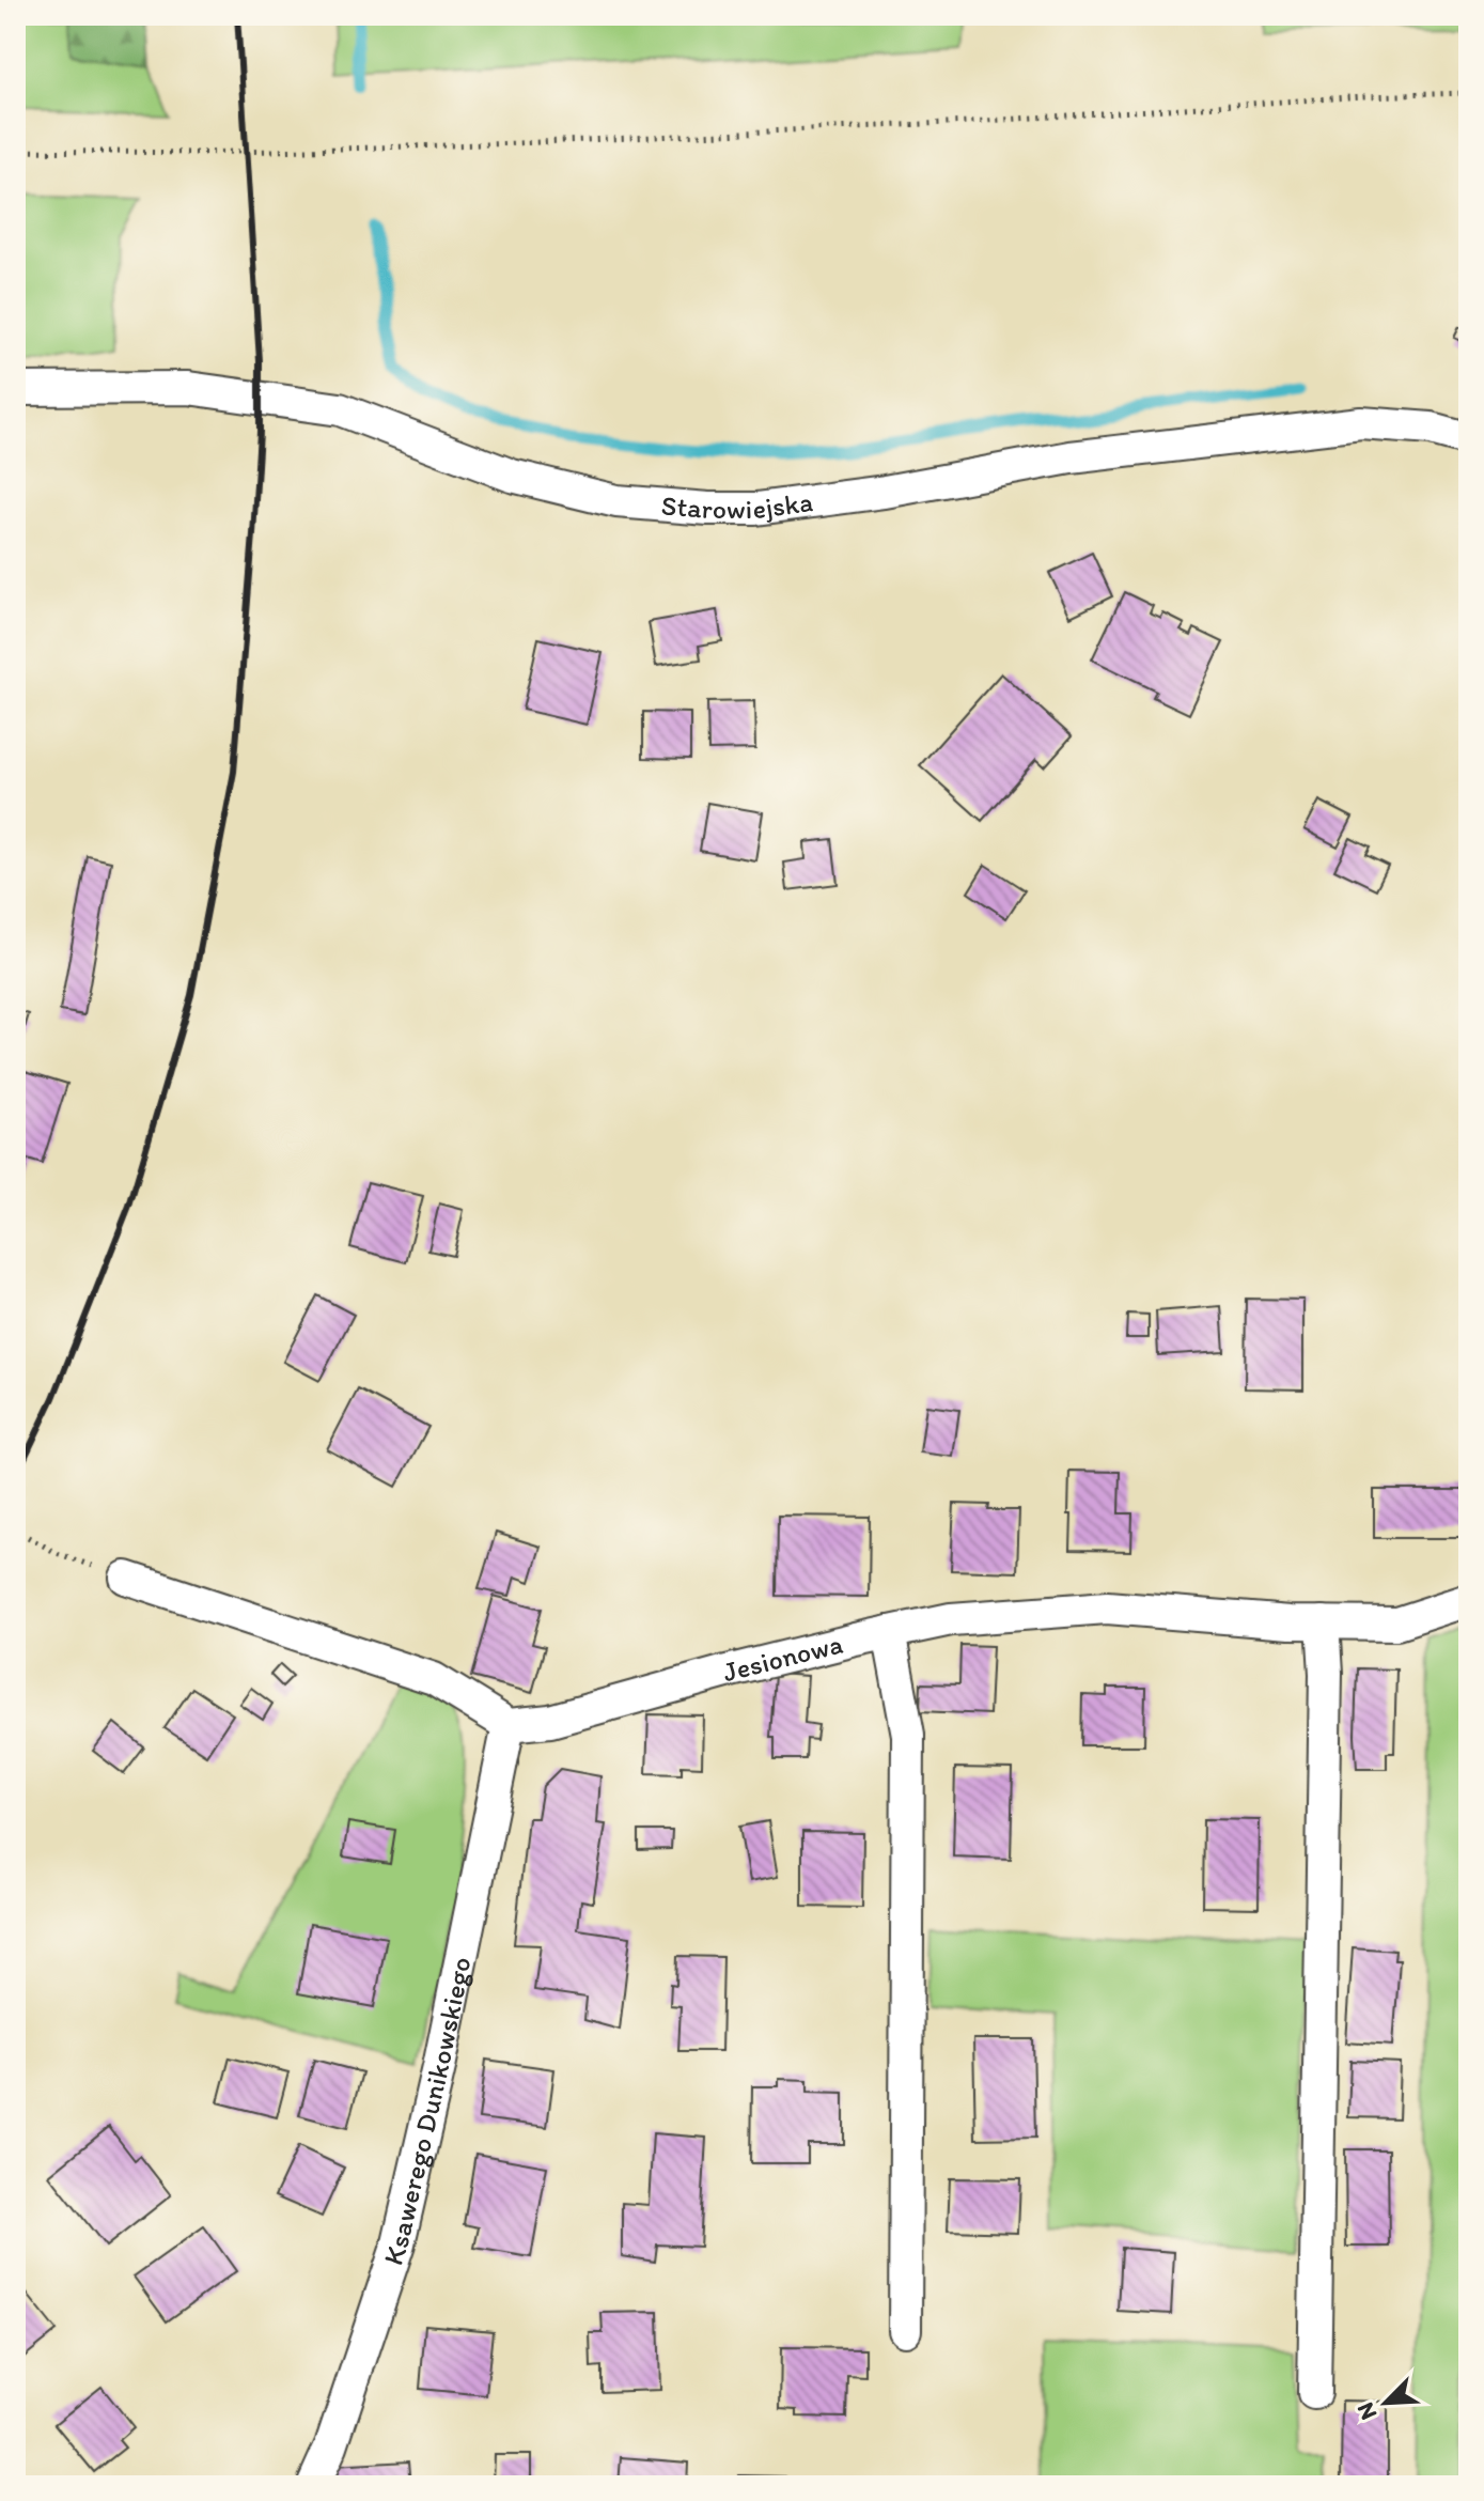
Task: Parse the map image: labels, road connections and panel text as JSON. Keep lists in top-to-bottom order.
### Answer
{
  "streets": {
    "street": ["Starowiejska", "Jesionowa", "Ksawerego Dunikowskiego"]
  },
  "crossings": [
    ["Jesionowa", "Ksawerego Dunikowskiego"]
  ],
  "north": "bottom left"
}
